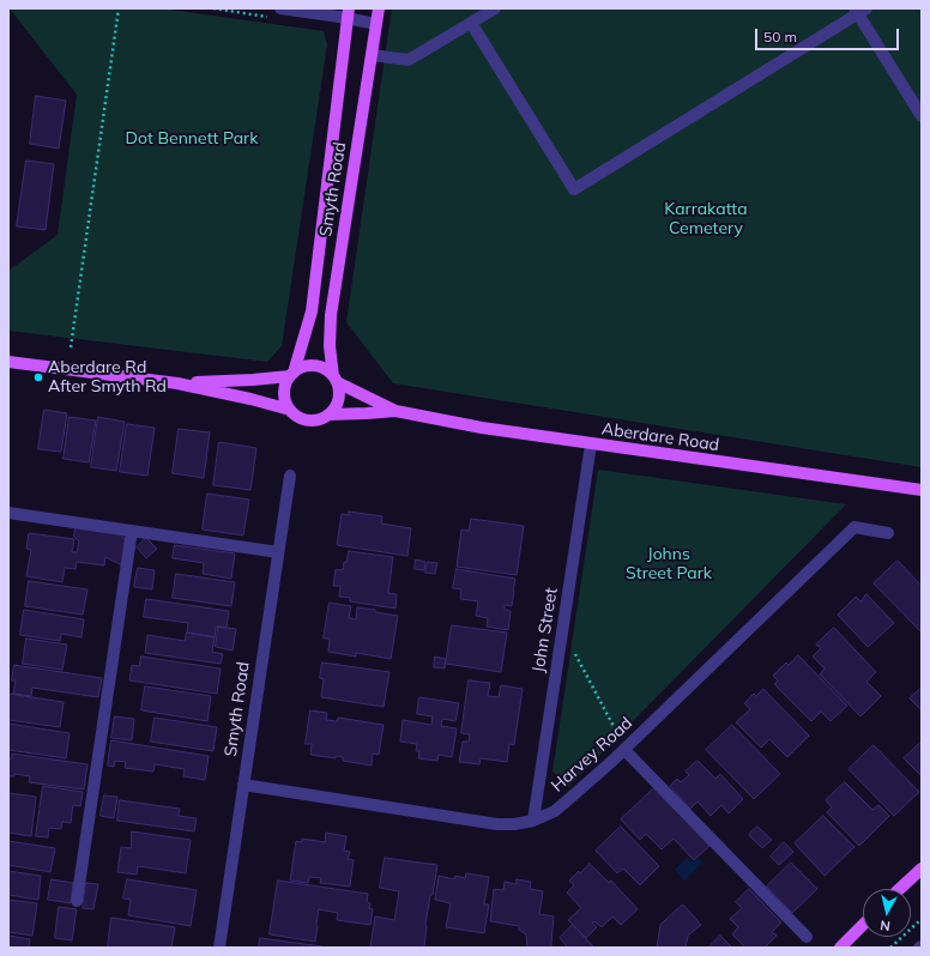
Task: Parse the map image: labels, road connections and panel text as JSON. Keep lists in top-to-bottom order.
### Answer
{
  "streets": {
    "main road": ["Smyth Road", "Aberdare Road"],
    "street": ["John Street", "Harvey Road"]
  },
  "crossings": [
    ["Smyth Road", "Aberdare Road"],
    ["Smyth Road", "Harvey Road"],
    ["Aberdare Road", "John Street"],
    ["John Street", "Harvey Road"]
  ],
  "parks": ["Dot Bennett Park", "Karrakatta Cemetery", "Johns Street Park"],
  "places": ["Aberdare Rd After Smyth Rd"],
  "scale_bar": "50 m",
  "north": "bottom"
}
